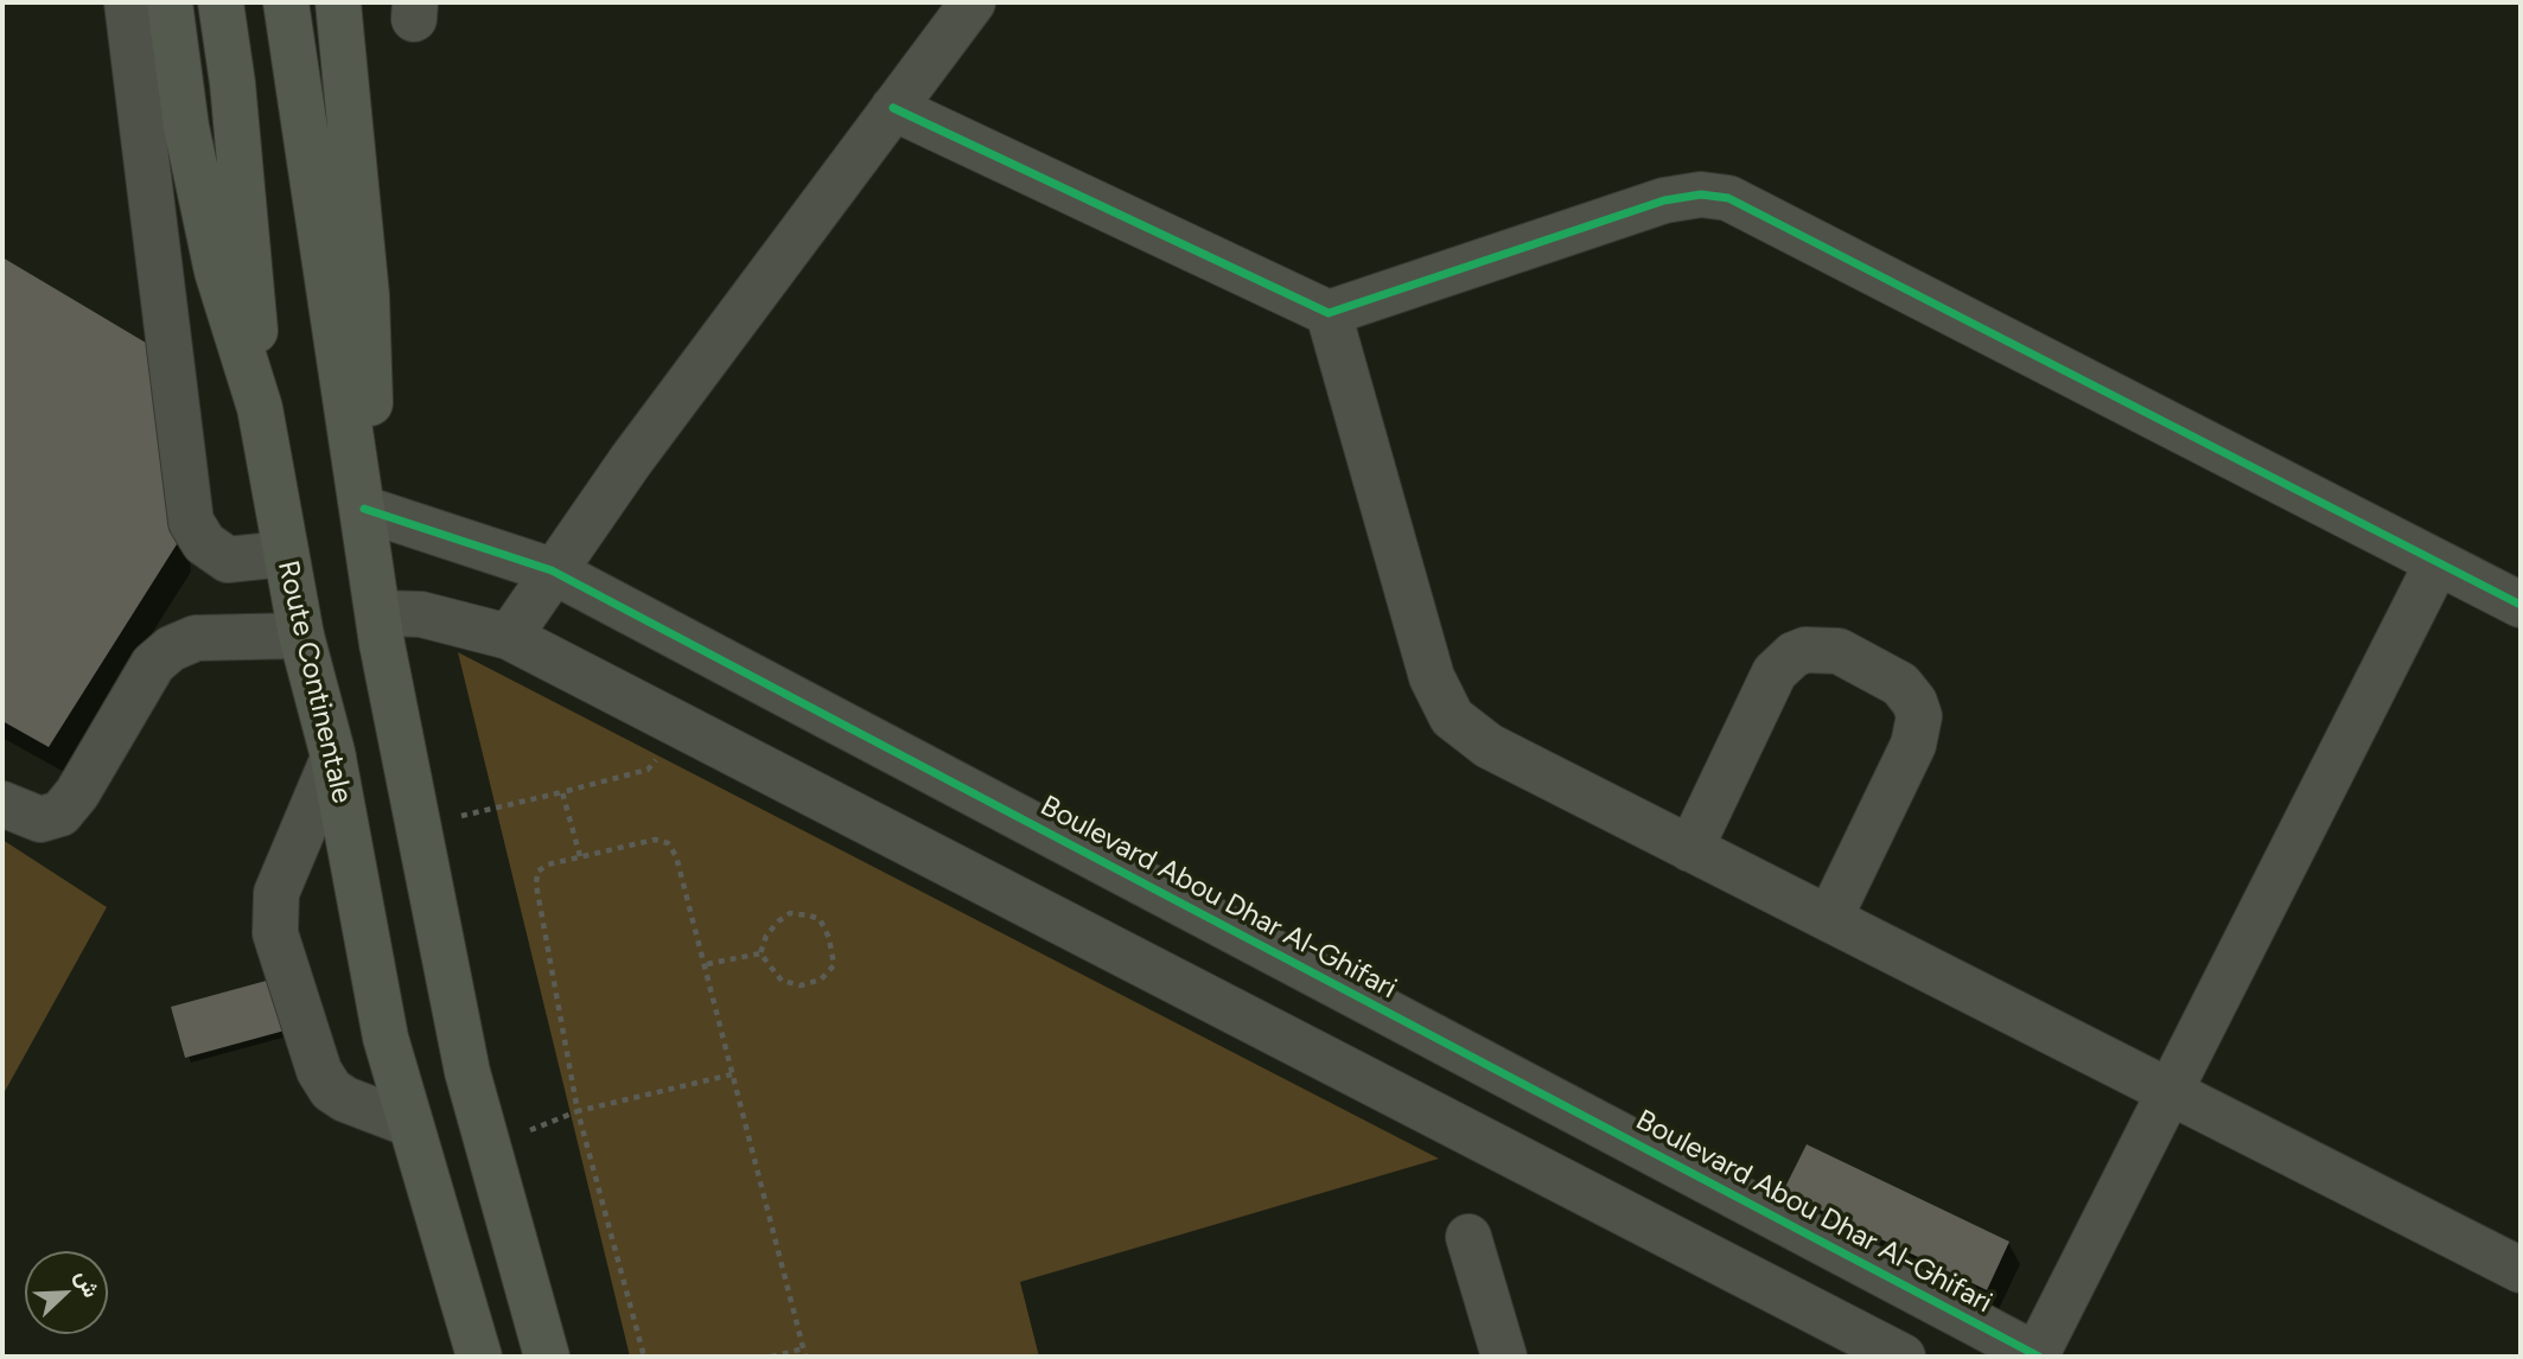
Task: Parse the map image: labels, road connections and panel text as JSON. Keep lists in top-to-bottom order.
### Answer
{
  "streets": {
    "main road": ["Route Continentale"],
    "street": ["Boulevard Abou Dhar Al-Ghifari"]
  },
  "north": "top right"
}
